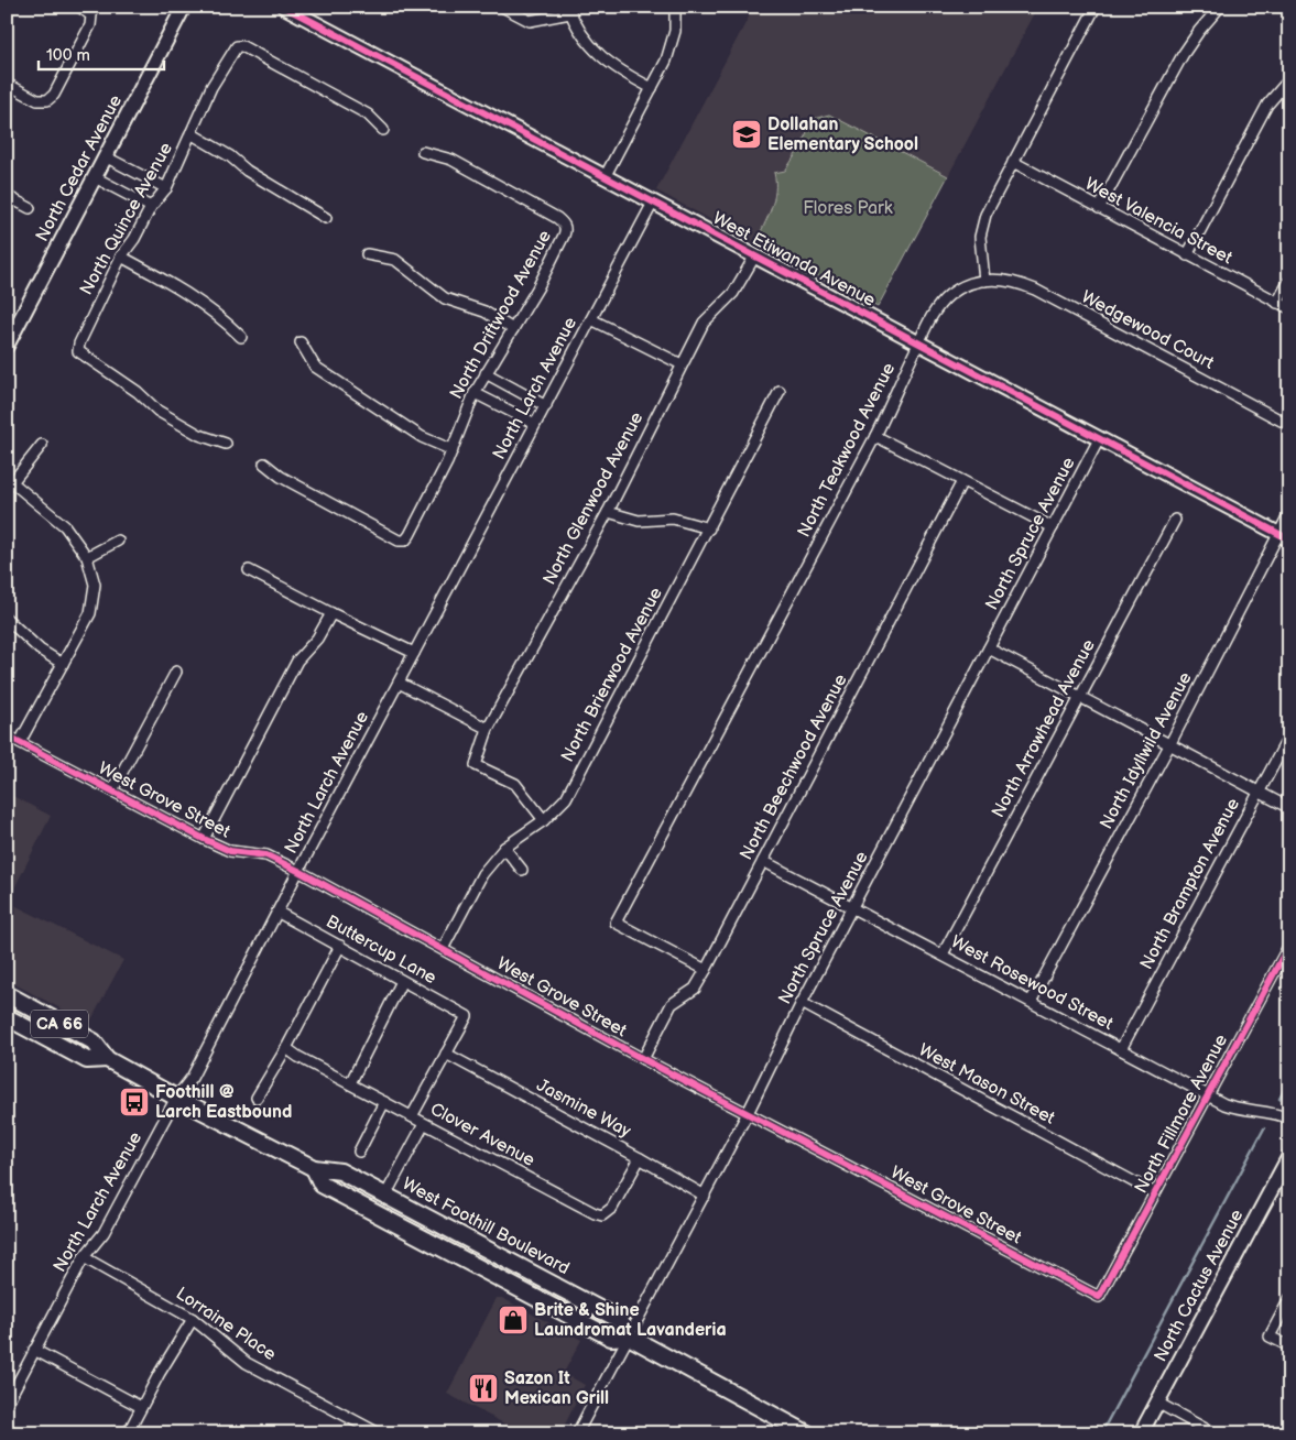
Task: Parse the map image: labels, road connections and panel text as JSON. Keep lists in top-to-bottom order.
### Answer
{
  "streets": {
    "main road": ["CA 66", "West Foothill Boulevard"],
    "street": [
      "North Cedar Avenue",
      "North Quince Avenue",
      "West Valencia Street",
      "West Etiwanda Avenue",
      "North Driftwood Avenue",
      "Wedgewood Court",
      "North Larch Avenue",
      "North Teakwood Avenue",
      "North Glenwood Avenue",
      "North Spruce Avenue",
      "North Brierwood Avenue",
      "North Arrowhead Avenue",
      "North Idyllwild Avenue",
      "North Beechwood Avenue",
      "West Grove Street",
      "North Brampton Avenue",
      "Buttercup Lane",
      "West Rosewood Street",
      "West Mason Street",
      "Jasmine Way",
      "North Fillmore Avenue",
      "Clover Avenue",
      "North Cactus Avenue",
      "Lorraine Place"
    ]
  },
  "crossings": [
    ["West Etiwanda Avenue", "North Larch Avenue"],
    ["West Etiwanda Avenue", "North Teakwood Avenue"],
    ["West Etiwanda Avenue", "North Glenwood Avenue"],
    ["West Etiwanda Avenue", "North Spruce Avenue"],
    ["West Etiwanda Avenue", "North Idyllwild Avenue"],
    ["Wedgewood Court", "North Teakwood Avenue"],
    ["North Larch Avenue", "West Grove Street"],
    ["North Larch Avenue", "Buttercup Lane"],
    ["North Larch Avenue", "West Foothill Boulevard"],
    ["North Larch Avenue", "Lorraine Place"],
    ["North Teakwood Avenue", "North Beechwood Avenue"],
    ["North Glenwood Avenue", "North Brierwood Avenue"],
    ["North Spruce Avenue", "West Grove Street"],
    ["North Spruce Avenue", "West Rosewood Street"],
    ["North Spruce Avenue", "West Mason Street"],
    ["North Spruce Avenue", "Jasmine Way"],
    ["North Spruce Avenue", "West Foothill Boulevard"],
    ["North Brierwood Avenue", "West Grove Street"],
    ["North Arrowhead Avenue", "West Rosewood Street"],
    ["North Idyllwild Avenue", "West Rosewood Street"],
    ["North Beechwood Avenue", "West Grove Street"],
    ["North Beechwood Avenue", "West Rosewood Street"],
    ["West Grove Street", "North Fillmore Avenue"],
    ["North Brampton Avenue", "West Rosewood Street"],
    ["Buttercup Lane", "Jasmine Way"],
    ["West Rosewood Street", "North Fillmore Avenue"],
    ["West Mason Street", "North Fillmore Avenue"],
    ["Jasmine Way", "Clover Avenue"]
  ],
  "parks": ["Flores Park"],
  "places": {
    "school or university": ["Dollahan Elementary School"],
    "bus stop": ["Foothill @ Larch Eastbound"],
    "shop": ["Brite & Shine Laundromat Lavanderia"],
    "restaurant": ["Sazon It Mexican Grill"]
  },
  "scale_bar": "100 m"
}
